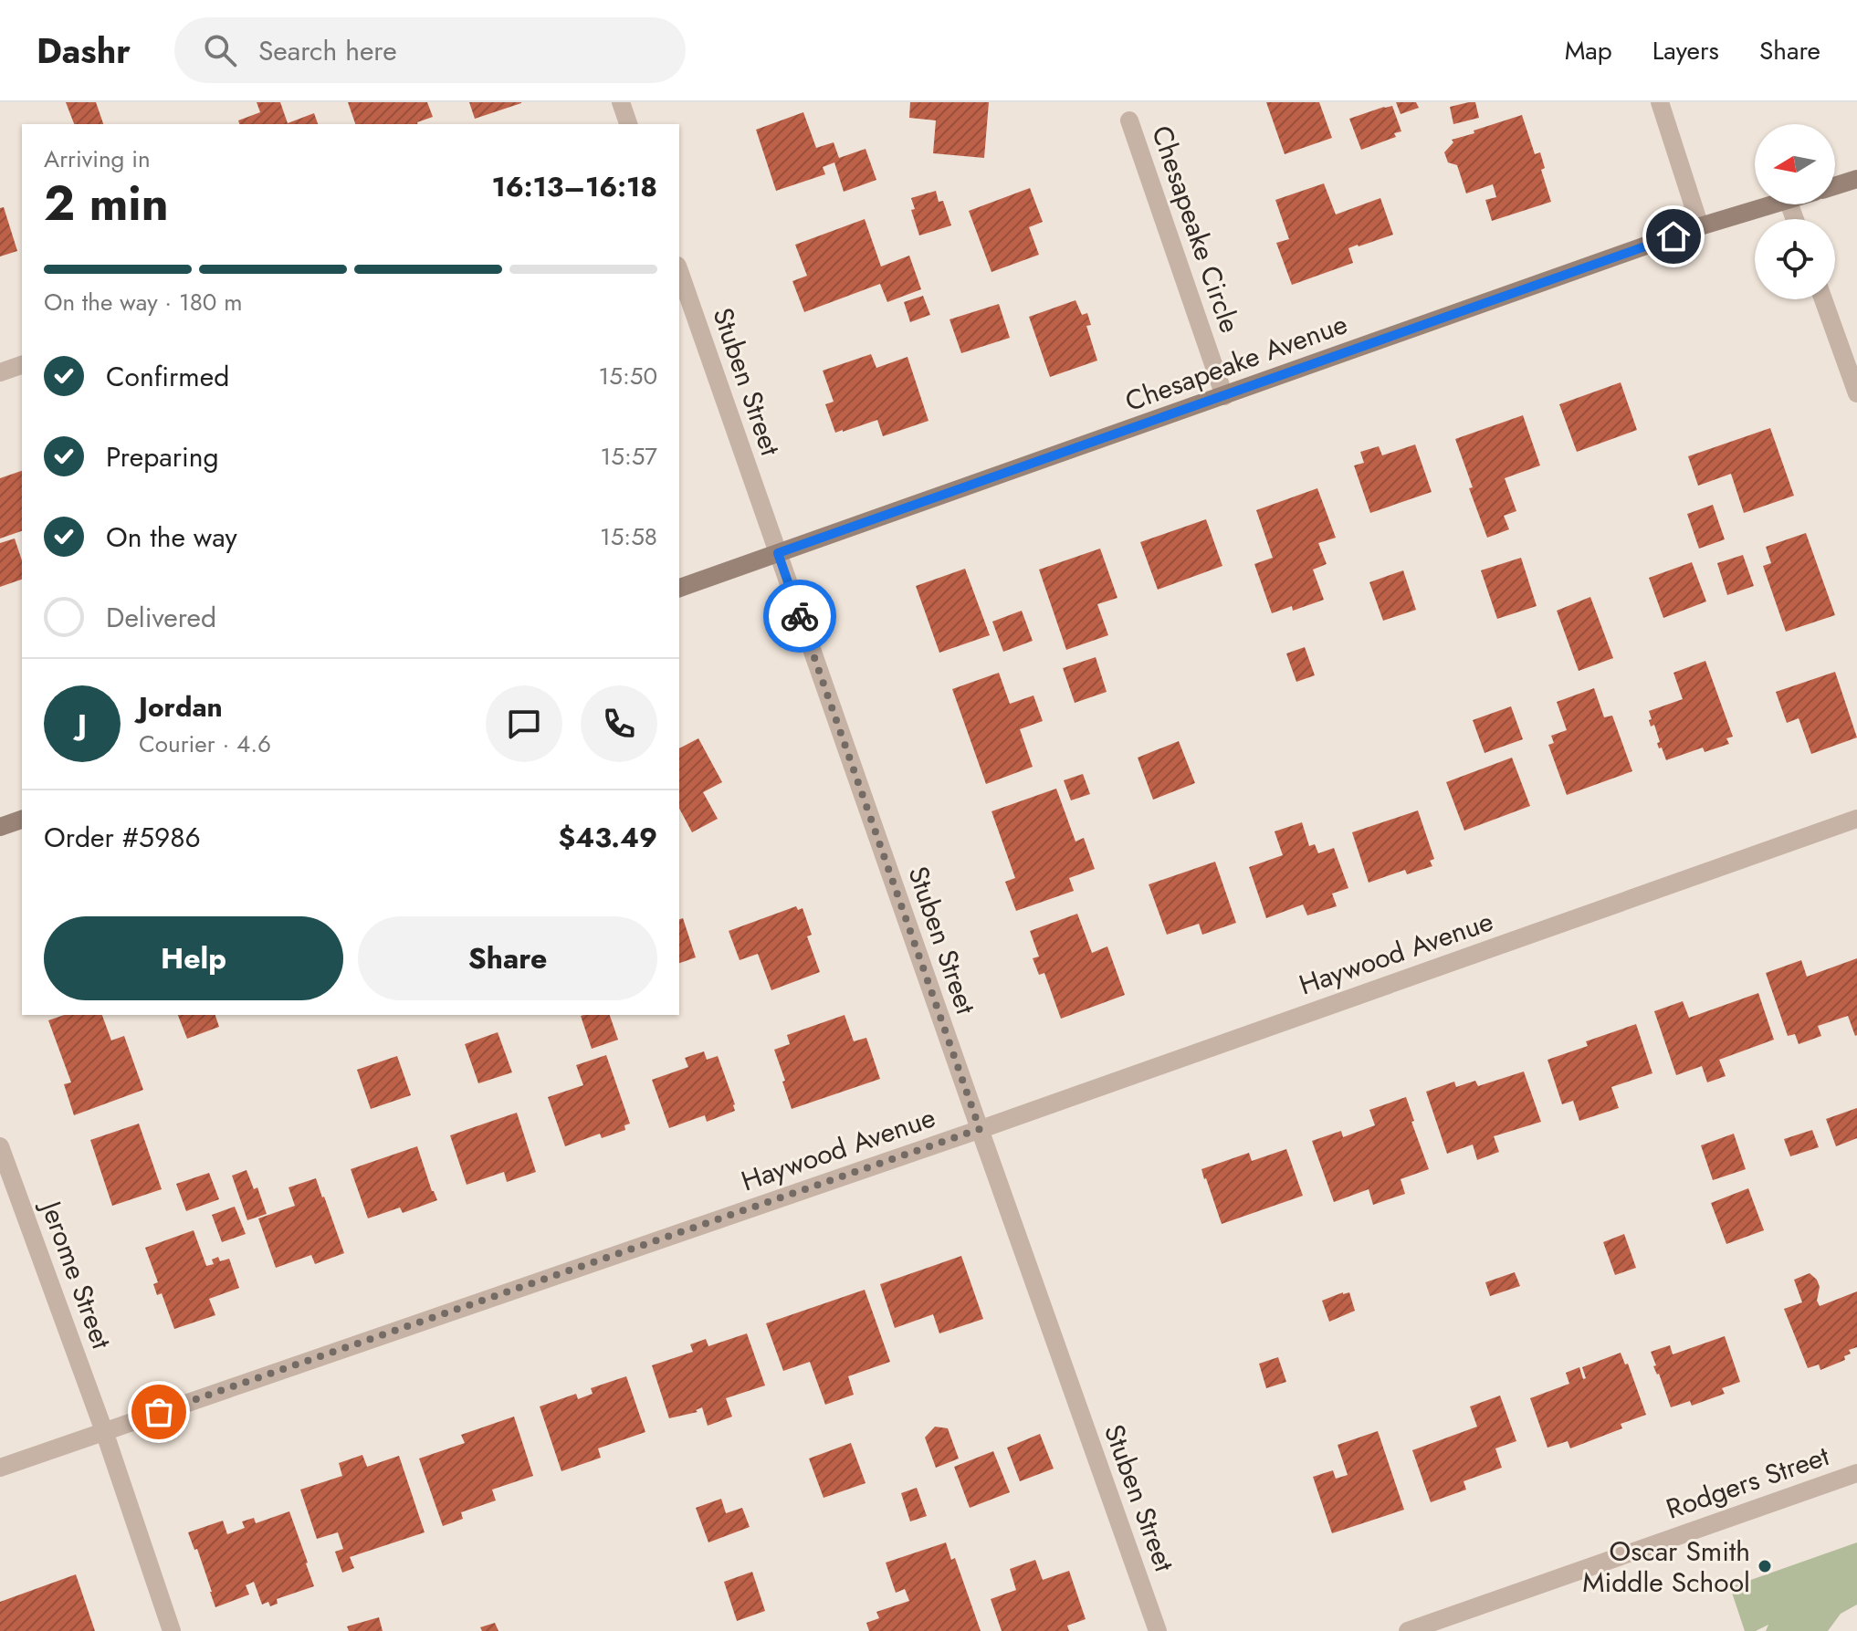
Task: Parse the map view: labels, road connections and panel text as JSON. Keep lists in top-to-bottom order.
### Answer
{
  "streets": {
    "street": [
      "Chesapeake Circle",
      "Chesapeake Avenue",
      "Stuben Street",
      "Haywood Avenue",
      "Jerome Street",
      "Rodgers Street"
    ]
  },
  "crossings": [
    ["Chesapeake Circle", "Chesapeake Avenue"],
    ["Chesapeake Avenue", "Stuben Street"],
    ["Stuben Street", "Haywood Avenue"],
    ["Haywood Avenue", "Jerome Street"]
  ],
  "places": ["Oscar Smith Middle School"],
  "north": "left",
  "page": {
    "header": "Dashr",
    "search": "Search here",
    "nav": ["Map", "Layers", "Share"],
    "heading": ["2 min", "Arriving in", "16:13–16:18"],
    "panel": [
      "Jordan",
      "Courier · 4.6",
      "Order #5986",
      "$43.49"
    ],
    "bar": "On the way · 180 m",
    "list": [
      ["Confirmed", "15:50"],
      ["Preparing", "15:57"],
      ["On the way", "15:58"],
      "Delivered"
    ],
    "round": "J",
    "buttons": ["Help", "Share"]
  }
}
